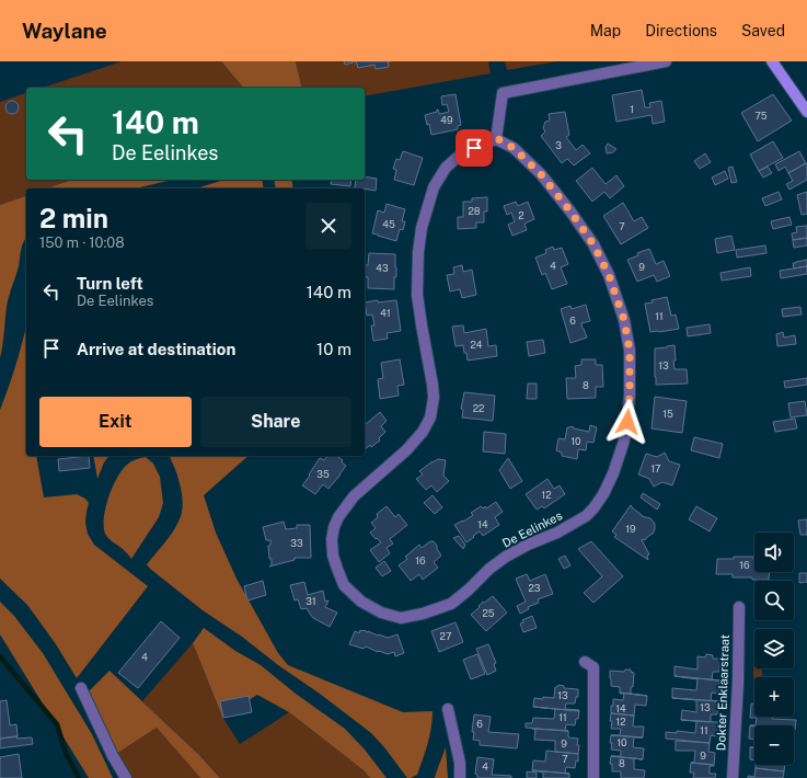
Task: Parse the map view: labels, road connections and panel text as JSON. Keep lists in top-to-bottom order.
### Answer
{
  "streets": {
    "street": ["De Eelinkes", "Dokter Enklaarstraat"]
  },
  "house_numbers": [
    "1",
    "75",
    "49",
    "3",
    "28",
    "2",
    "45",
    "7",
    "4",
    "9",
    "43",
    "41",
    "11",
    "6",
    "24",
    "13",
    "8",
    "22",
    "15",
    "10",
    "17",
    "35",
    "12",
    "14",
    "19",
    "33",
    "16",
    "16",
    "23",
    "31",
    "25",
    "27",
    "4",
    "13",
    "13",
    "14",
    "11",
    "12",
    "6",
    "11",
    "10",
    "9",
    "9",
    "7",
    "8",
    "4"
  ],
  "page": {
    "header": "Waylane",
    "nav": ["Map", "Directions", "Saved"],
    "turn": ["140 m", "De Eelinkes"],
    "heading": ["2 min", "150 m · 10:08"],
    "list": [
      {
        "name": "Turn left",
        "note": "De Eelinkes",
        "value": "140 m"
      },
      {
        "name": "Arrive at destination",
        "value": "10 m"
      }
    ],
    "buttons": ["Exit", "Share"],
    "map_buttons": ["+", "−"]
  }
}
